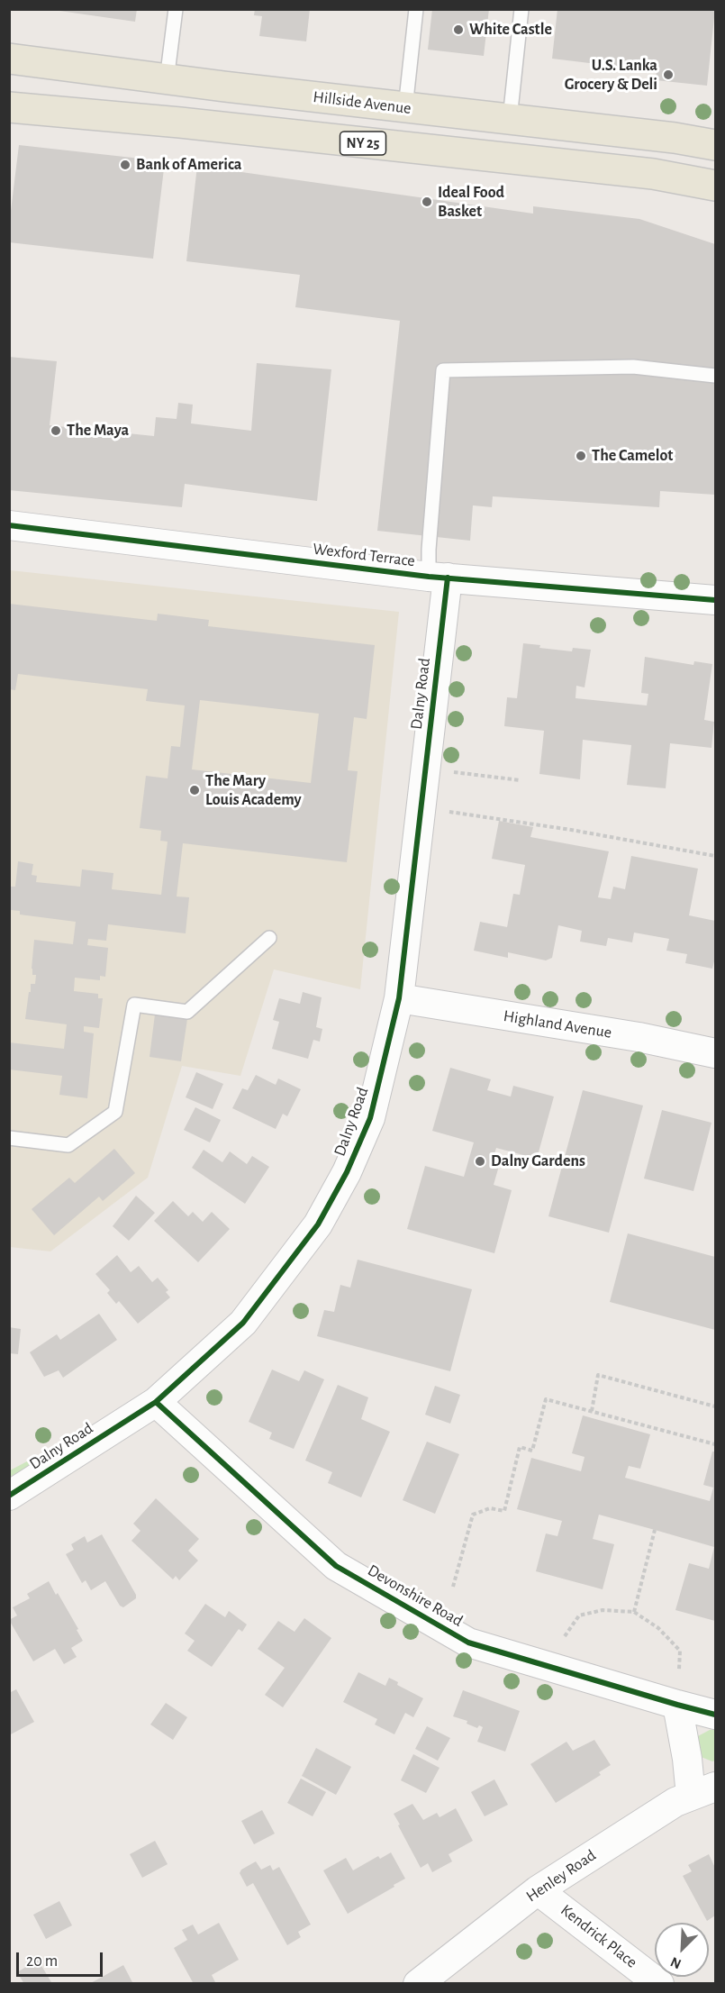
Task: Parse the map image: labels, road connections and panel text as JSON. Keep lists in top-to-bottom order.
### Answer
{
  "streets": {
    "main road": ["Hillside Avenue", "NY 25"],
    "street": [
      "Wexford Terrace",
      "Dalny Road",
      "Highland Avenue",
      "Devonshire Road",
      "Henley Road",
      "Kendrick Place"
    ]
  },
  "crossings": [
    ["Wexford Terrace", "Dalny Road"],
    ["Dalny Road", "Highland Avenue"],
    ["Dalny Road", "Devonshire Road"],
    ["Henley Road", "Kendrick Place"]
  ],
  "places": [
    "White Castle",
    "U.S. Lanka Grocery & Deli",
    "Bank of America",
    "Ideal Food Basket",
    "The Maya",
    "The Camelot",
    "The Mary Louis Academy",
    "Dalny Gardens"
  ],
  "scale_bar": "20 m",
  "north": "bottom left"
}
